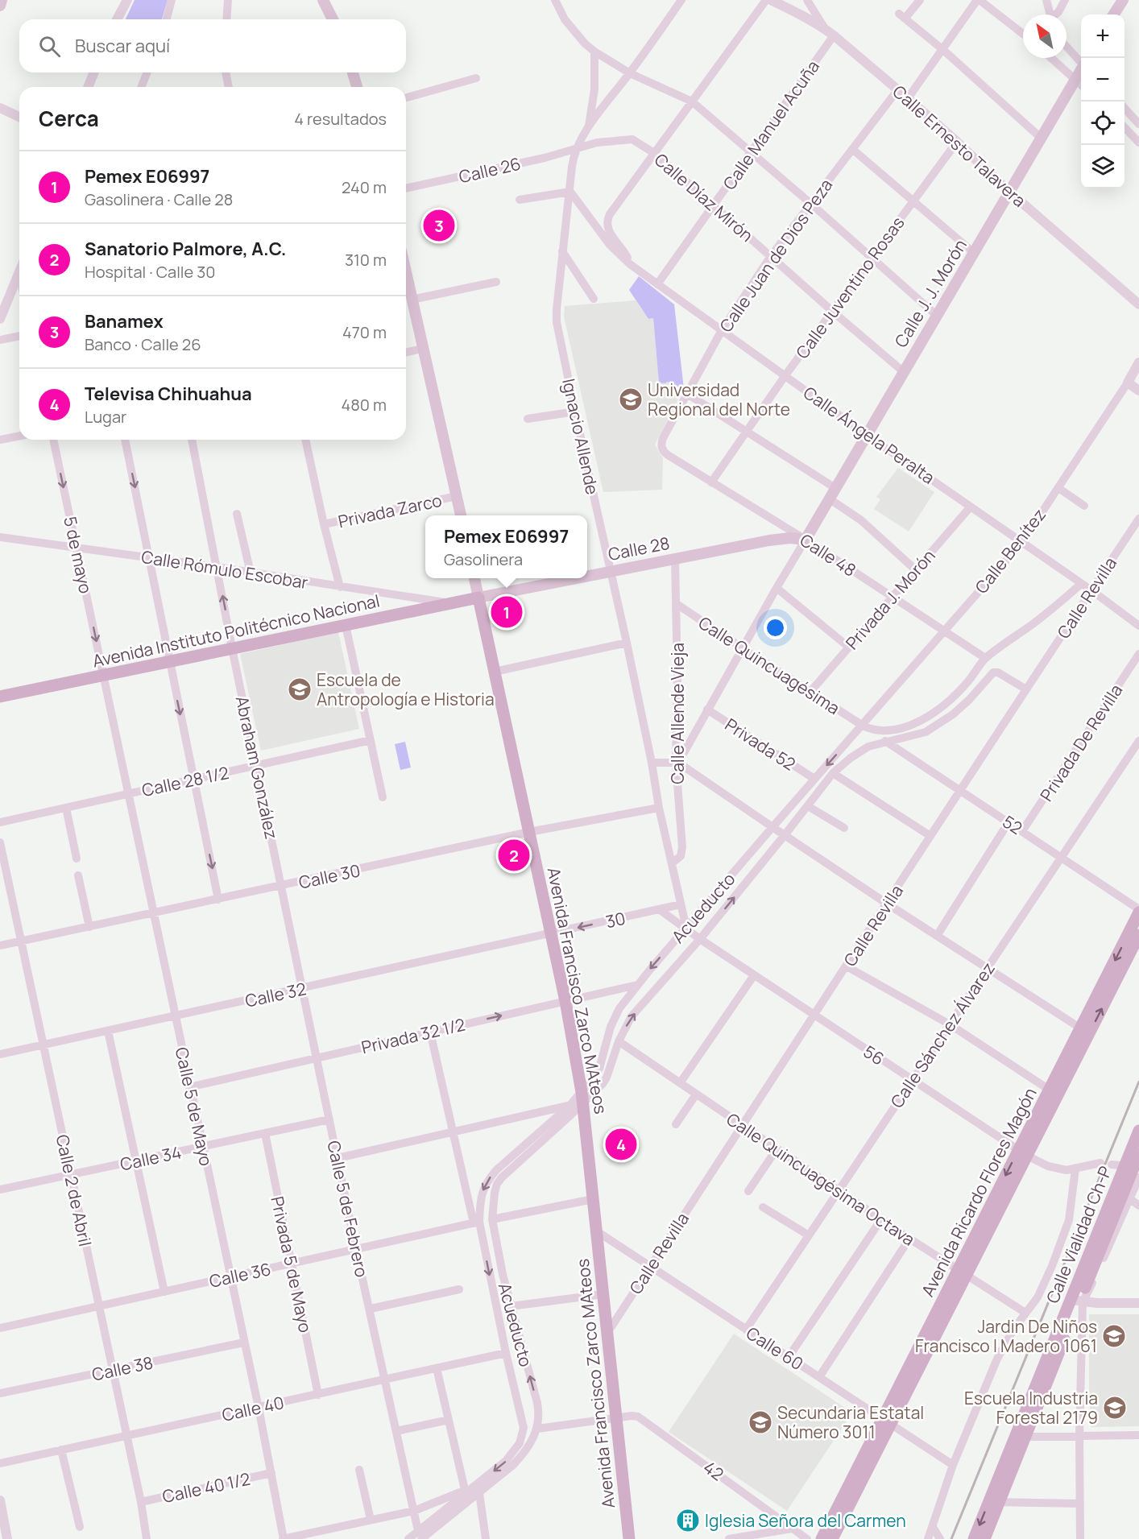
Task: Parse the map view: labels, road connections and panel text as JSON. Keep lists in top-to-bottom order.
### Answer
{
  "streets": {
    "main road": [
      "Calle J. J. Morón",
      "Calle 28",
      "Avenida Instituto Politécnico Nacional",
      "Avenida Francisco Zarco MAteos",
      "Avenida Ricardo Flores Magón",
      "Calle Vialidad Ch-P"
    ],
    "street": [
      "Calle Manuel Acuña",
      "Calle Ernesto Talavera",
      "Calle 26",
      "Calle Díaz Mirón",
      "Calle Juan de Dios Peza",
      "Calle Juventino Rosas",
      "Calle Ángela Peralta",
      "Ignacio Allende",
      "Privada Zarco",
      "Calle Benítez",
      "5 de mayo",
      "Calle 48",
      "Calle Rómulo Escobar",
      "Calle Revilla",
      "Privada J. Morón",
      "Calle Quincuagésima",
      "Calle Allende Vieja",
      "Privada De Revilla",
      "Privada 52",
      "Abraham González",
      "Calle 28 1/2",
      "52",
      "Calle 30",
      "Acueducto",
      "30",
      "Calle 32",
      "Calle Sánchez Álvarez",
      "Privada 32 1/2",
      "56",
      "Calle 5 de Mayo",
      "Calle 34",
      "Calle Quincuagésima Octava",
      "Calle 2 de Abril",
      "Calle 5 de Febrero",
      "Privada 5 de Mayo",
      "Calle 36",
      "Calle 60",
      "Calle 38",
      "Calle 40",
      "42",
      "Calle 40 1/2"
    ]
  },
  "crossings": [
    ["Calle Manuel Acuña", "Calle Ernesto Talavera"],
    ["Calle Manuel Acuña", "Calle Díaz Mirón"],
    ["Calle Manuel Acuña", "Calle Ángela Peralta"],
    ["Calle Ernesto Talavera", "Calle Juan de Dios Peza"],
    ["Calle Ernesto Talavera", "Calle Juventino Rosas"],
    ["Calle Ernesto Talavera", "Calle J. J. Morón"],
    ["Calle 26", "Calle Díaz Mirón"],
    ["Calle 26", "Ignacio Allende"],
    ["Calle Díaz Mirón", "Calle Juan de Dios Peza"],
    ["Calle Díaz Mirón", "Calle Juventino Rosas"],
    ["Calle Díaz Mirón", "Calle J. J. Morón"],
    ["Calle Díaz Mirón", "Ignacio Allende"],
    ["Calle Juan de Dios Peza", "Calle Ángela Peralta"],
    ["Calle Juan de Dios Peza", "Calle 48"],
    ["Calle Juventino Rosas", "Calle Ángela Peralta"],
    ["Calle Juventino Rosas", "Calle 48"],
    ["Calle J. J. Morón", "Calle Ángela Peralta"],
    ["Calle J. J. Morón", "Calle 28"],
    ["Calle J. J. Morón", "Calle 48"],
    ["Calle Ángela Peralta", "Ignacio Allende"],
    ["Calle Ángela Peralta", "Calle Benítez"],
    ["Calle Ángela Peralta", "Calle Revilla"],
    ["Calle Ángela Peralta", "Privada J. Morón"],
    ["Ignacio Allende", "Calle 28"],
    ["Ignacio Allende", "Calle Allende Vieja"],
    ["Ignacio Allende", "Calle 30"],
    ["Calle 28", "Calle 48"],
    ["Calle 28", "Avenida Instituto Politécnico Nacional"],
    ["Calle 28", "Calle Allende Vieja"],
    ["Calle 28", "Avenida Francisco Zarco MAteos"],
    ["Calle Benítez", "Calle 48"],
    ["Calle Benítez", "Calle Quincuagésima"],
    ["Calle Benítez", "Acueducto"],
    ["5 de mayo", "Calle Rómulo Escobar"],
    ["5 de mayo", "Avenida Instituto Politécnico Nacional"],
    ["5 de mayo", "Calle 5 de Mayo"],
    ["Calle 48", "Privada J. Morón"],
    ["Calle Rómulo Escobar", "Avenida Instituto Politécnico Nacional"],
    ["Calle Rómulo Escobar", "Abraham González"],
    ["Calle Revilla", "52"],
    ["Calle Revilla", "Acueducto"],
    ["Calle Revilla", "Avenida Francisco Zarco MAteos"],
    ["Calle Revilla", "56"],
    ["Calle Revilla", "Calle Quincuagésima Octava"],
    ["Calle Revilla", "Calle 60"],
    ["Privada J. Morón", "Calle Quincuagésima"],
    ["Avenida Instituto Politécnico Nacional", "Abraham González"],
    ["Avenida Instituto Politécnico Nacional", "Avenida Francisco Zarco MAteos"],
    ["Avenida Instituto Politécnico Nacional", "Calle 5 de Mayo"],
    ["Calle Quincuagésima", "Calle Allende Vieja"],
    ["Calle Quincuagésima", "Acueducto"],
    ["Calle Allende Vieja", "Calle 30"],
    ["Calle Allende Vieja", "Acueducto"],
    ["Calle Allende Vieja", "30"],
    ["Calle Allende Vieja", "56"],
    ["Privada De Revilla", "52"],
    ["Privada 52", "Acueducto"],
    ["Abraham González", "Calle 28 1/2"],
    ["Abraham González", "Calle 30"],
    ["Abraham González", "Calle 5 de Febrero"],
    ["Calle 28 1/2", "Calle 5 de Mayo"],
    ["52", "Acueducto"],
    ["52", "Calle Sánchez Álvarez"],
    ["52", "Avenida Ricardo Flores Magón"],
    ["Calle 30", "Avenida Francisco Zarco MAteos"],
    ["Calle 30", "Calle 5 de Mayo"],
    ["Calle 30", "Calle 2 de Abril"],
    ["Calle 30", "Calle 5 de Febrero"],
    ["Acueducto", "Avenida Francisco Zarco MAteos"],
    ["Acueducto", "Privada 32 1/2"],
    ["Acueducto", "56"],
    ["Acueducto", "Calle Quincuagésima Octava"],
    ["Acueducto", "Calle 36"],
    ["Acueducto", "Calle 40"],
    ["Acueducto", "42"],
    ["30", "Avenida Francisco Zarco MAteos"],
    ["30", "Calle 32"],
    ["30", "56"],
    ["Avenida Francisco Zarco MAteos", "Calle 32"],
    ["Avenida Francisco Zarco MAteos", "Privada 32 1/2"],
    ["Avenida Francisco Zarco MAteos", "Calle 60"],
    ["Avenida Francisco Zarco MAteos", "42"],
    ["Calle 32", "Calle 5 de Mayo"],
    ["Calle 32", "Calle 2 de Abril"],
    ["Calle 32", "Calle 5 de Febrero"],
    ["Calle Sánchez Álvarez", "56"],
    ["Calle Sánchez Álvarez", "Calle Quincuagésima Octava"],
    ["Calle Sánchez Álvarez", "Calle 60"],
    ["Privada 32 1/2", "Calle 5 de Mayo"],
    ["Privada 32 1/2", "Calle 5 de Febrero"],
    ["56", "Avenida Ricardo Flores Magón"],
    ["Calle 5 de Mayo", "Calle 34"],
    ["Calle 5 de Mayo", "Calle 36"],
    ["Calle 5 de Mayo", "Calle 38"],
    ["Calle 5 de Mayo", "Calle 40"],
    ["Calle 5 de Mayo", "Calle 40 1/2"],
    ["Calle 34", "Calle 2 de Abril"],
    ["Calle 34", "Calle 5 de Febrero"],
    ["Calle 34", "Privada 5 de Mayo"],
    ["Calle Quincuagésima Octava", "Avenida Ricardo Flores Magón"],
    ["Calle 2 de Abril", "Calle 36"],
    ["Calle 2 de Abril", "Calle 38"],
    ["Calle 2 de Abril", "Calle 40"],
    ["Calle 2 de Abril", "Calle 40 1/2"],
    ["Avenida Ricardo Flores Magón", "Calle 60"],
    ["Calle 5 de Febrero", "Calle 36"],
    ["Calle 5 de Febrero", "Calle 40"],
    ["Privada 5 de Mayo", "Calle 36"],
    ["Privada 5 de Mayo", "Calle 40"]
  ],
  "one_way": ["30"],
  "places": {
    "school or university": [
      "Universidad Regional del Norte",
      "Escuela de Antropología e Historia",
      "Jardin De Niños Francisco I Madero 1061",
      "Escuela Industria Forestal 2179",
      "Secundaria Estatal Número 3011"
    ],
    "building": ["Iglesia Señora del Carmen"]
  },
  "north": "top left",
  "page": {
    "map_buttons": ["+", "−"],
    "search": "Buscar aquí",
    "heading": ["Cerca", "4 resultados"],
    "list": [
      {
        "mark": "1",
        "name": "Pemex E06997",
        "note": "Gasolinera · Calle 28",
        "value": "240 m"
      },
      {
        "mark": "2",
        "name": "Sanatorio Palmore, A.C.",
        "note": "Hospital · Calle 30",
        "value": "310 m"
      },
      {
        "mark": "3",
        "name": "Banamex",
        "note": "Banco · Calle 26",
        "value": "470 m"
      },
      {
        "mark": "4",
        "name": "Televisa Chihuahua",
        "note": "Lugar",
        "value": "480 m"
      }
    ],
    "pins": [
      "3",
      "1",
      "2",
      "4"
    ],
    "popup": ["Pemex E06997", "Gasolinera"]
  }
}
